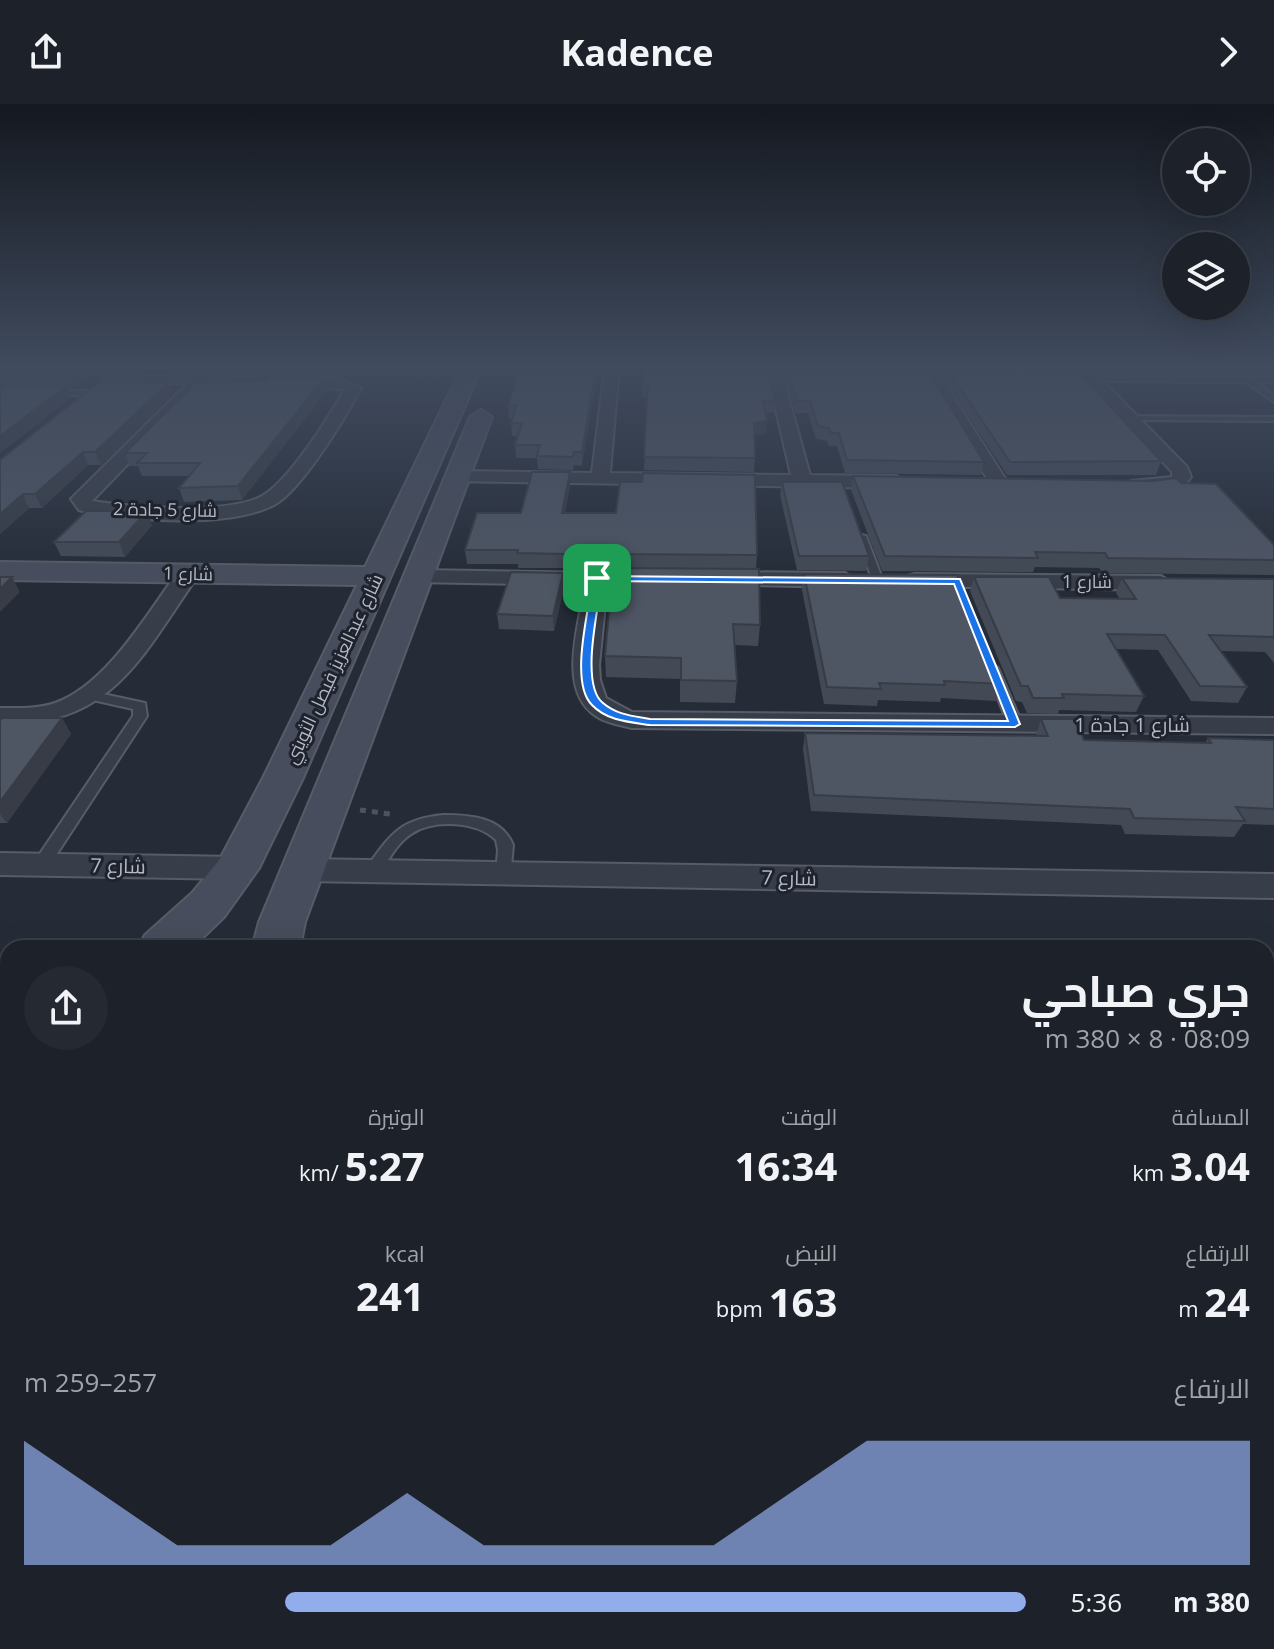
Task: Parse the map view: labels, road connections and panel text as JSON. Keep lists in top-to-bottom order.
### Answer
{
  "streets": {
    "street": [
      "شارع 5 جادة 2",
      "شارع 1",
      "شارع عبدالعزيز فيصل الثويني",
      "شارع 1 جادة 1",
      "شارع 7"
    ]
  },
  "crossings": [
    ["شارع 1", "شارع عبدالعزيز فيصل الثويني"],
    ["شارع 1", "شارع 1 جادة 1"],
    ["شارع عبدالعزيز فيصل الثويني", "شارع 7"]
  ],
  "page": {
    "header": "Kadence",
    "heading": ["جري صباحي", "08:09 · 8 × 380 m"],
    "stats": [
      ["المسافة", "3.04 km"],
      ["الوقت", "16:34"],
      ["الوتيرة", "5:27 /km"],
      ["الارتفاع", "24 m"],
      ["النبض", "163 bpm"],
      ["kcal", "241"]
    ],
    "chart": ["الارتفاع", "257–259 m"],
    "list": [
      {
        "name": "380 m",
        "note": "5:36"
      }
    ]
  }
}
